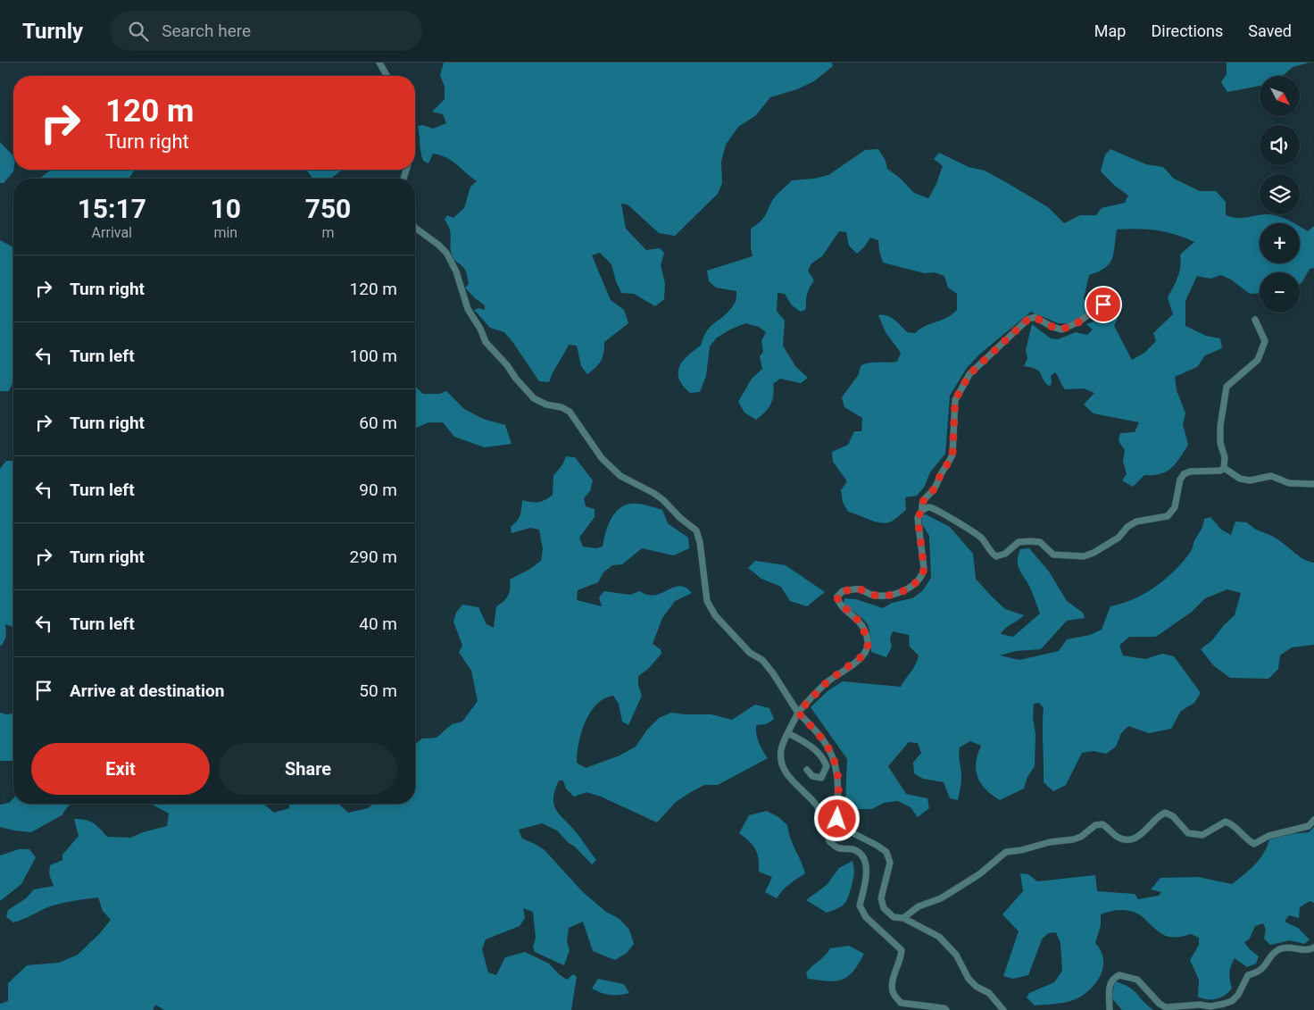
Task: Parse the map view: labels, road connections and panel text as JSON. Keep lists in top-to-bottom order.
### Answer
{
  "north": "bottom right",
  "page": {
    "header": "Turnly",
    "search": "Search here",
    "nav": ["Map", "Directions", "Saved"],
    "map_buttons": ["+", "−"],
    "turn": ["120 m", "Turn right"],
    "eta": [
      "15:17",
      "Arrival",
      "10",
      "min",
      "750",
      "m"
    ],
    "list": [
      {
        "name": "Turn right",
        "value": "120 m"
      },
      {
        "name": "Turn left",
        "value": "100 m"
      },
      {
        "name": "Turn right",
        "value": "60 m"
      },
      {
        "name": "Turn left",
        "value": "90 m"
      },
      {
        "name": "Turn right",
        "value": "290 m"
      },
      {
        "name": "Turn left",
        "value": "40 m"
      },
      {
        "name": "Arrive at destination",
        "value": "50 m"
      }
    ],
    "buttons": ["Exit", "Share"]
  }
}
